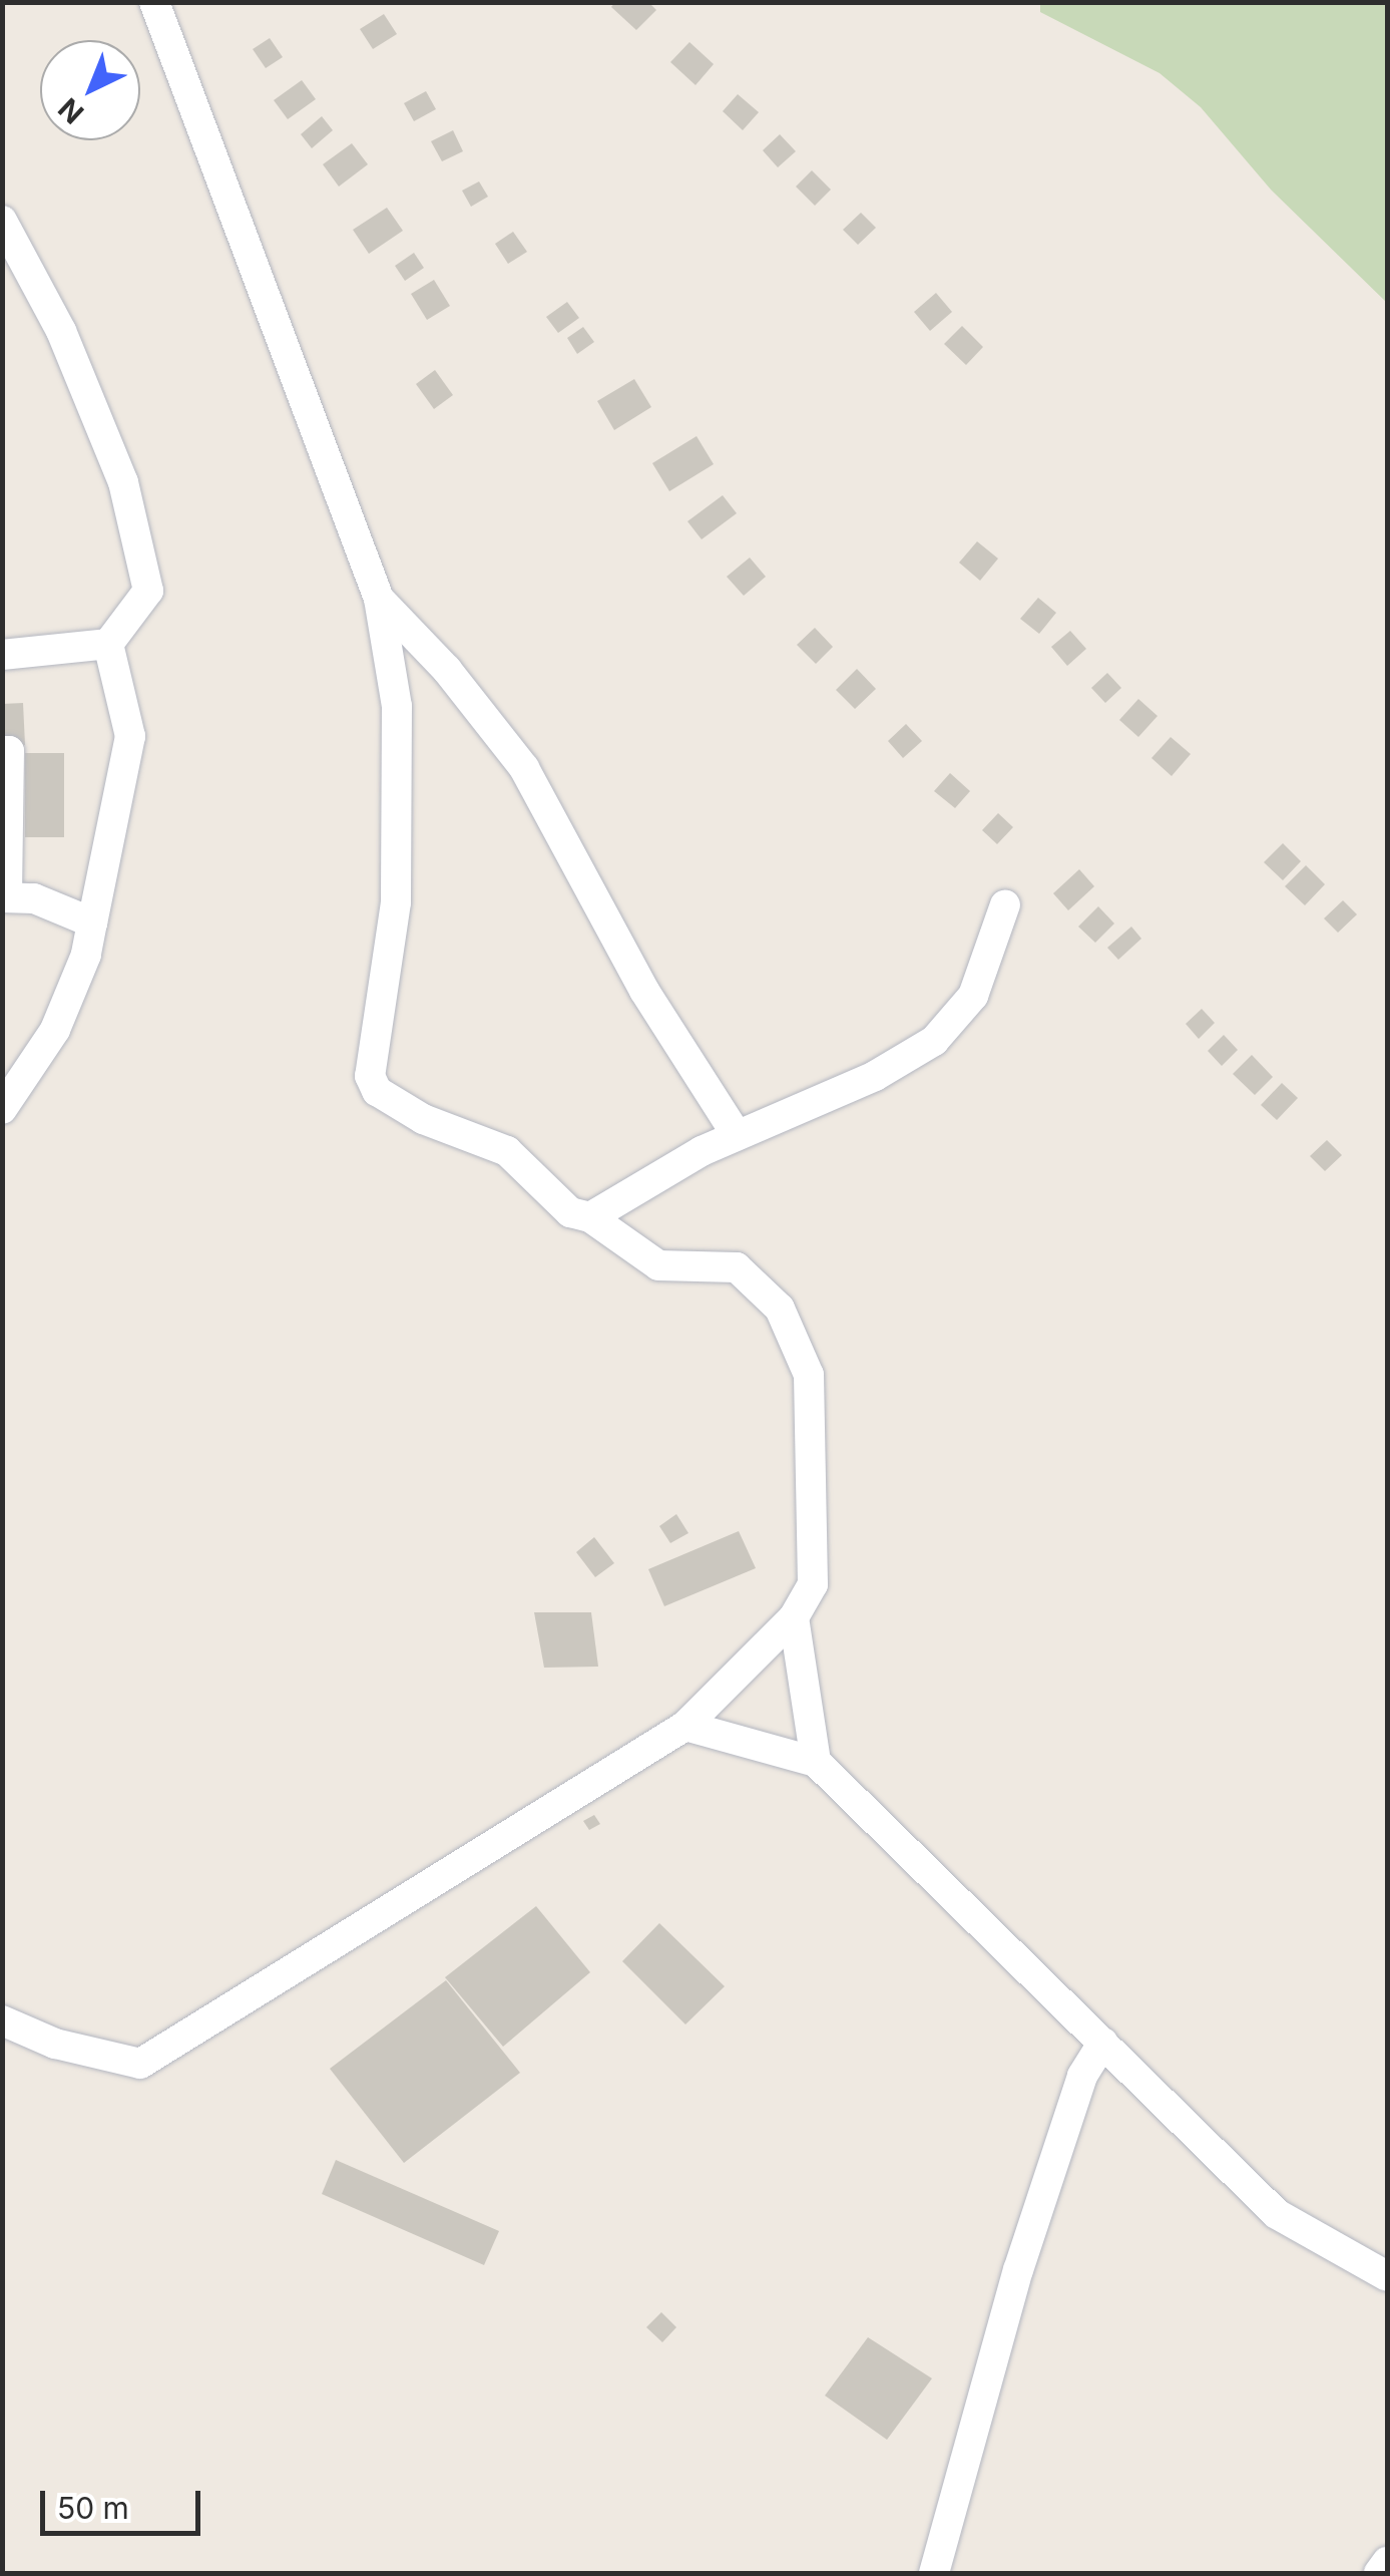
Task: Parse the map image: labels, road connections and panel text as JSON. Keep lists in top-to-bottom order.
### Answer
{
  "scale_bar": "50 m",
  "north": "bottom left"
}
